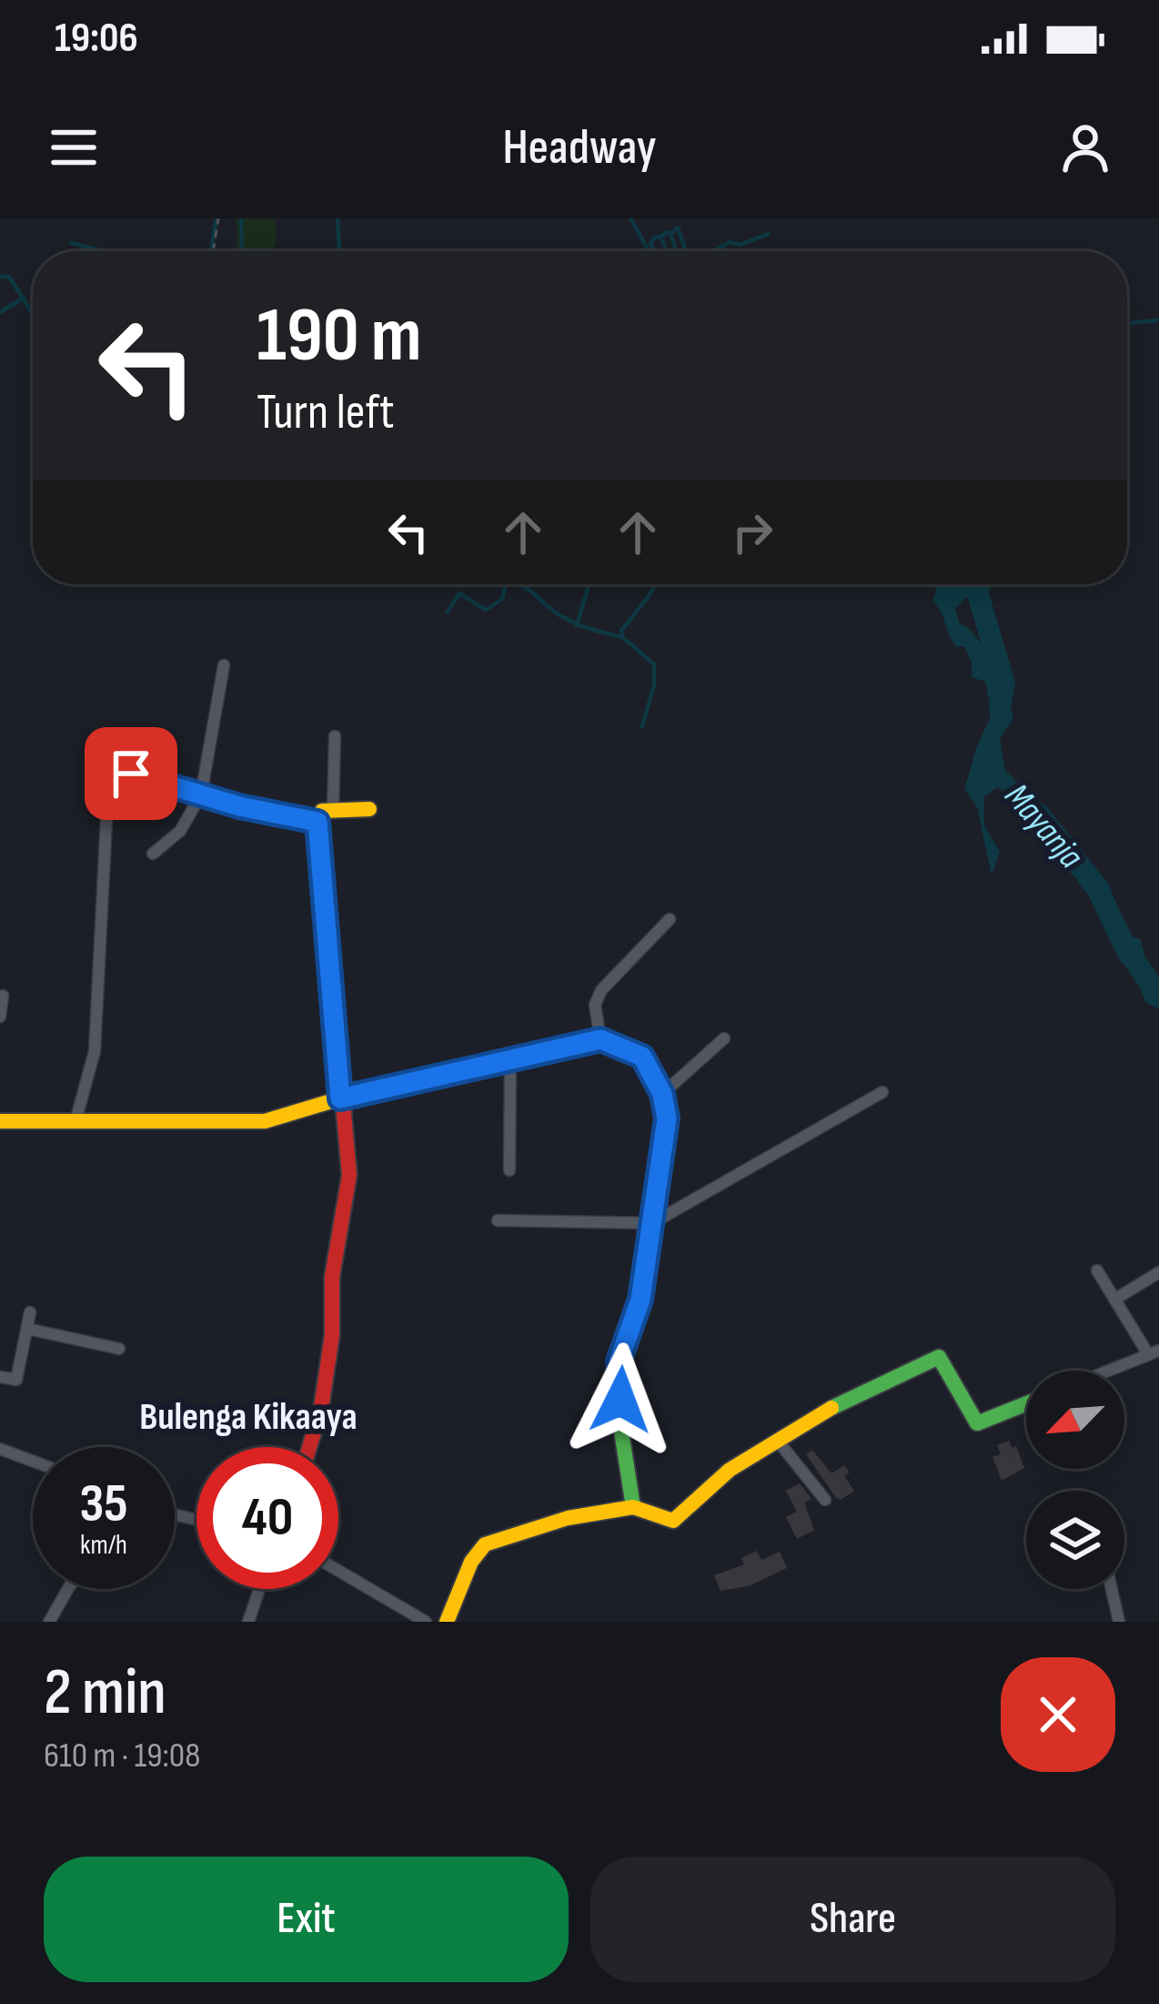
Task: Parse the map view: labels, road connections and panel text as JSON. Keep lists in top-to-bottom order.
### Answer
{
  "districts": ["Bulenga Kikaaya"],
  "water": ["Mayanja"],
  "north": "bottom left",
  "page": {
    "status": "19:06",
    "header": "Headway",
    "turn": ["190 m", "Turn left"],
    "speed": "35 km/h",
    "limit": "40",
    "heading": ["2 min", "610 m · 19:08"],
    "buttons": ["Exit", "Share"]
  }
}
